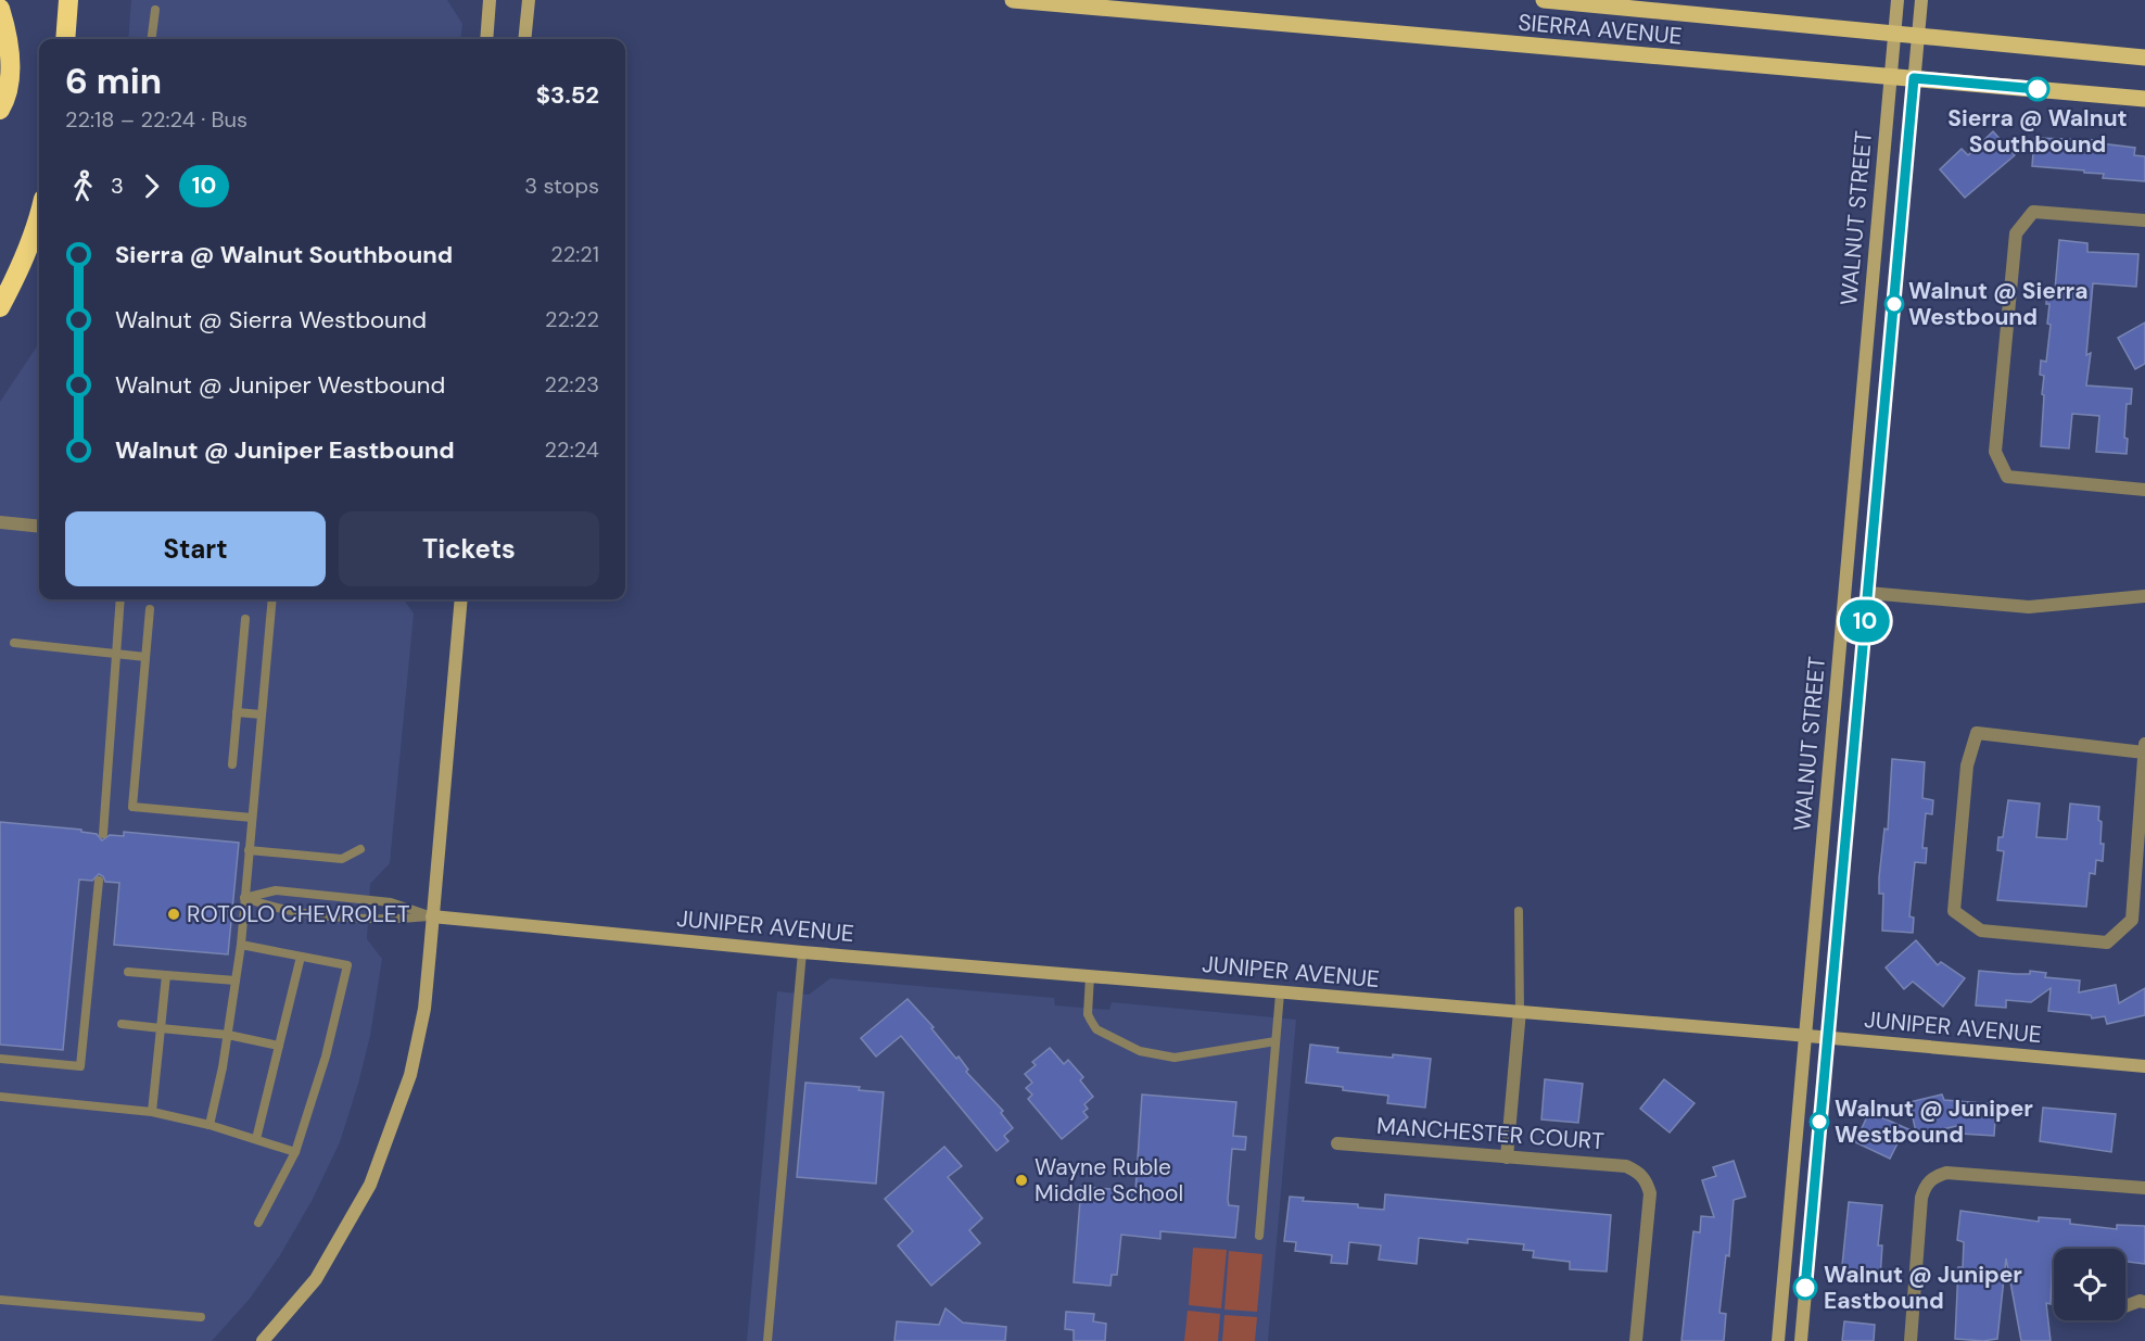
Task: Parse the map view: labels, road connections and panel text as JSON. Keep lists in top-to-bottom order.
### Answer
{
  "streets": {
    "main road": ["SIERRA AVENUE"],
    "street": ["WALNUT STREET", "JUNIPER AVENUE", "MANCHESTER COURT"]
  },
  "crossings": [
    ["SIERRA AVENUE", "WALNUT STREET"],
    ["WALNUT STREET", "JUNIPER AVENUE"]
  ],
  "places": [
    "Sierra @ Walnut Southbound",
    "Walnut @ Sierra Westbound",
    "ROTOLO CHEVROLET",
    "Walnut @ Juniper Westbound",
    "Wayne Ruble Middle School",
    "Walnut @ Juniper Eastbound"
  ],
  "lines": ["bus line 10"],
  "page": {
    "on_map": "10",
    "heading": ["6 min", "22:18 – 22:24 · Bus", "$3.52"],
    "legs": ["3", "10", "3 stops"],
    "list": [
      {
        "name": "Sierra @ Walnut Southbound",
        "value": "22:21"
      },
      {
        "name": "Walnut @ Sierra Westbound",
        "value": "22:22"
      },
      {
        "name": "Walnut @ Juniper Westbound",
        "value": "22:23"
      },
      {
        "name": "Walnut @ Juniper Eastbound",
        "value": "22:24"
      }
    ],
    "buttons": ["Start", "Tickets"]
  }
}
